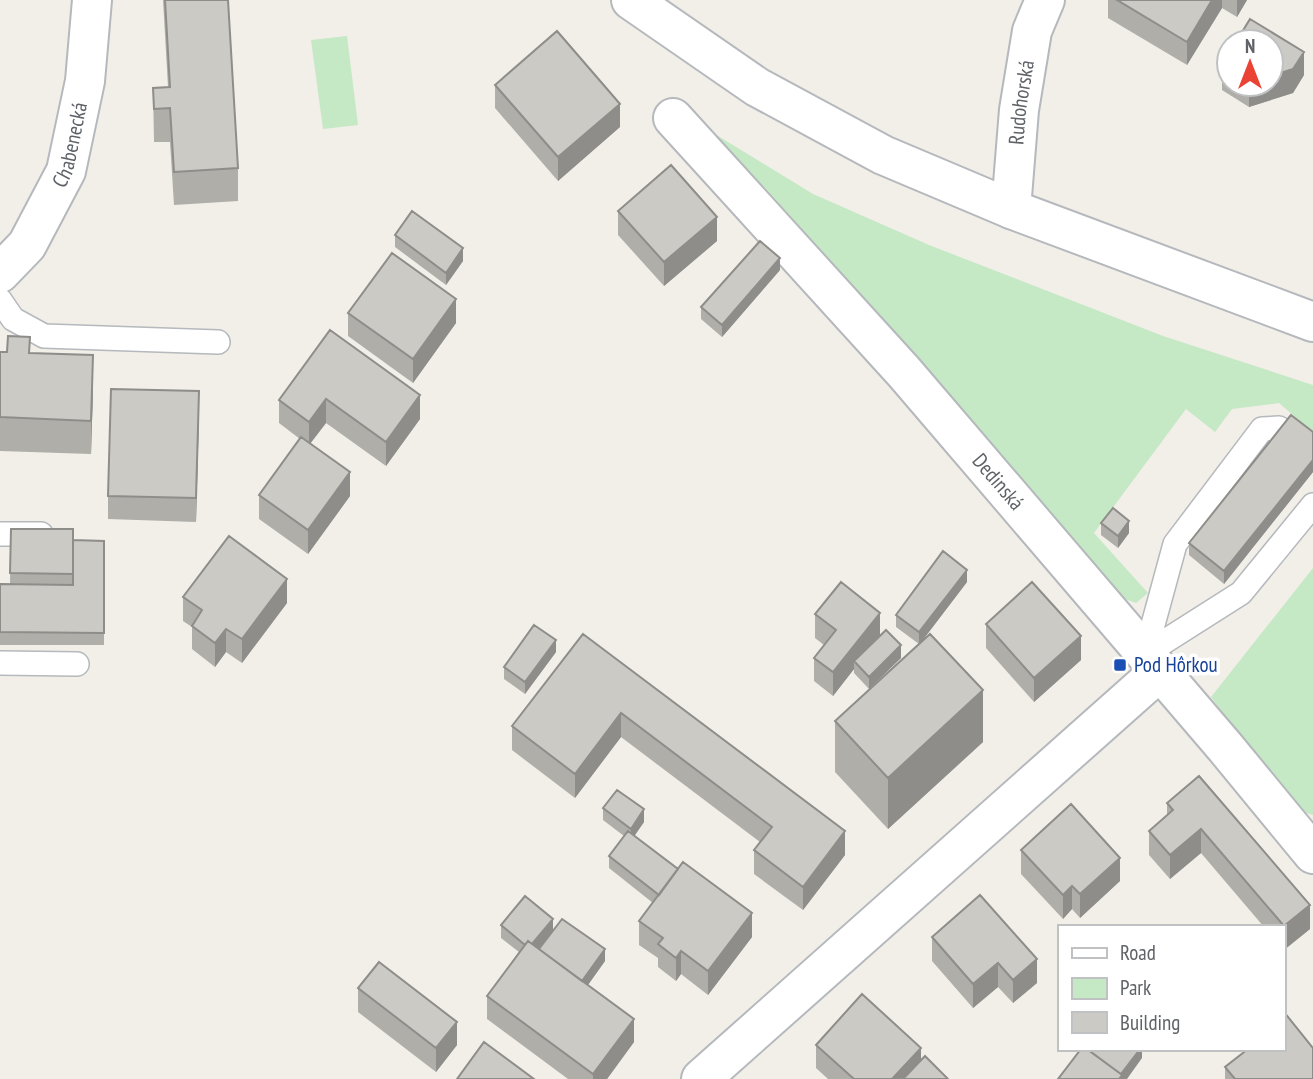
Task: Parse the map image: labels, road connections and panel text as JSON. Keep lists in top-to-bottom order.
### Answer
{
  "streets": {
    "street": ["Rudohorská", "Chabenecká", "Dedinská"]
  },
  "places": {
    "transit": ["Pod Hôrkou"]
  },
  "legend": ["Road", "Park", "Building"],
  "north": "top"
}
